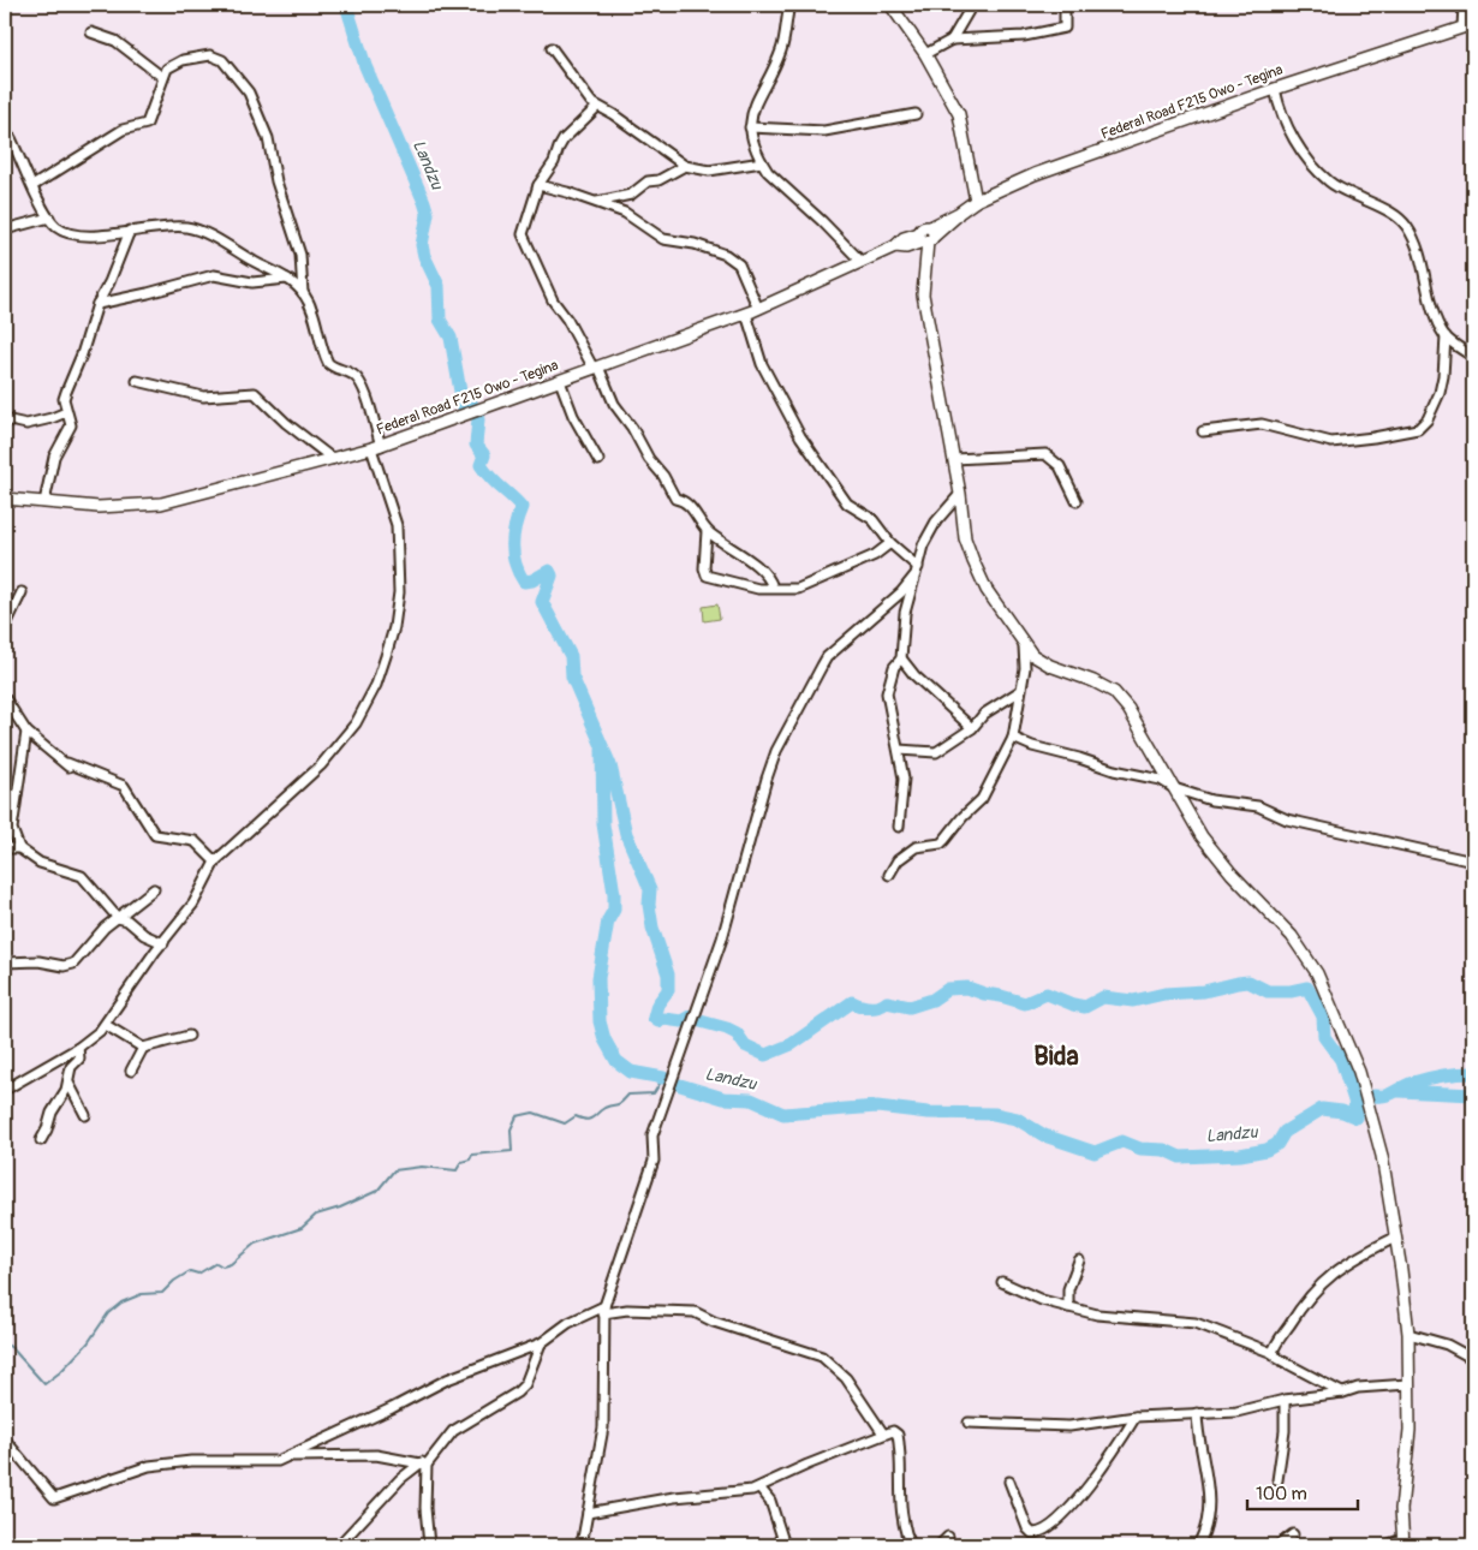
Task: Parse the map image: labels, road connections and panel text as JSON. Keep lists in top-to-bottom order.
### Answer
{
  "streets": {
    "main road": ["Federal Road F215 Owo - Tegina"]
  },
  "districts": ["Bida"],
  "water": ["Landzu"],
  "scale_bar": "100 m"
}
